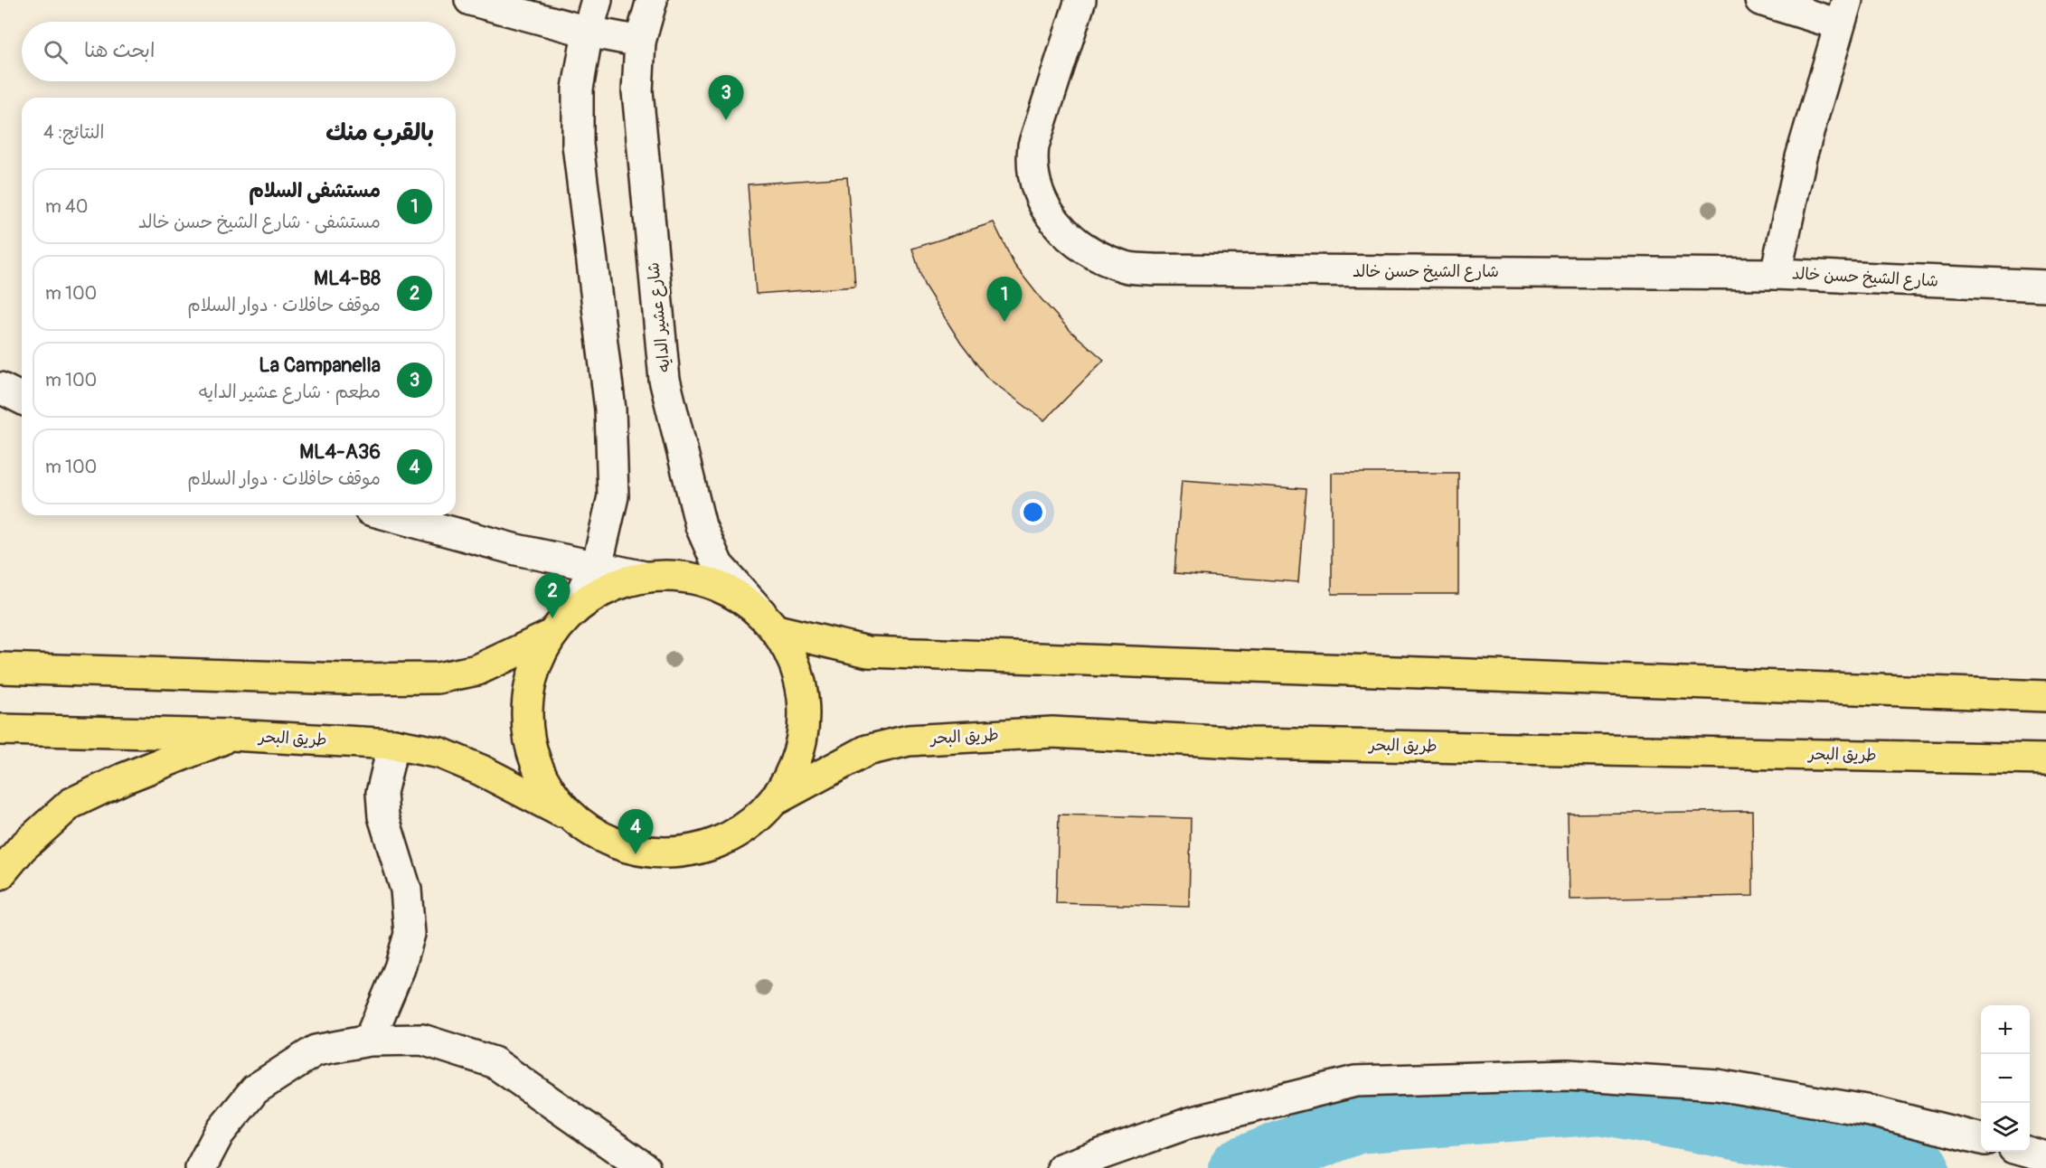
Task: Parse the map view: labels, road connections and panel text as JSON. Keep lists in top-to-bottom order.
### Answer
{
  "streets": {
    "highway": ["طريق البحر"],
    "street": ["شارع الشيخ حسن خالد", "شارع عشير الدايه"]
  },
  "page": {
    "search": "ابحث هنا",
    "pins": [
      "3",
      "1",
      "2",
      "4"
    ],
    "heading": ["بالقرب منك", "النتائج: 4"],
    "list": [
      {
        "mark": "1",
        "name": "مستشفى السلام",
        "note": "مستشفى · شارع الشيخ حسن خالد",
        "value": "40 m"
      },
      {
        "mark": "2",
        "name": "ML4-B8",
        "note": "موقف حافلات · دوار السلام",
        "value": "100 m"
      },
      {
        "mark": "3",
        "name": "La Campanella",
        "note": "مطعم · شارع عشير الدايه",
        "value": "100 m"
      },
      {
        "mark": "4",
        "name": "ML4-A36",
        "note": "موقف حافلات · دوار السلام",
        "value": "100 m"
      }
    ],
    "map_buttons": ["+", "−"]
  }
}
